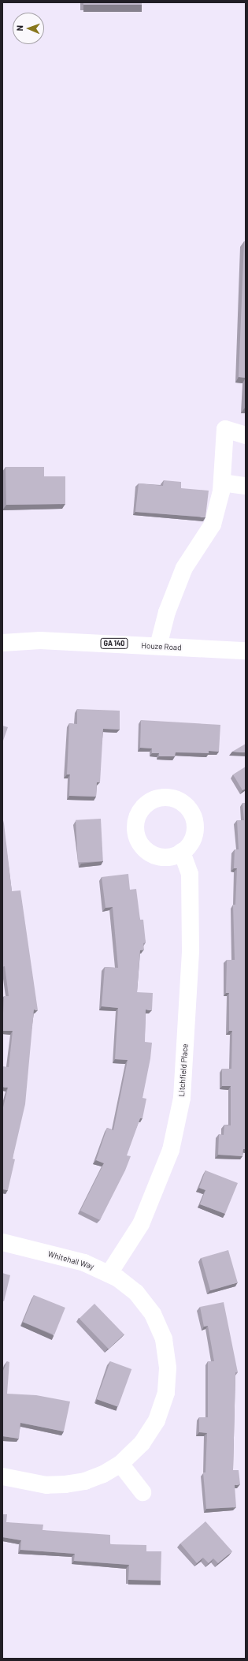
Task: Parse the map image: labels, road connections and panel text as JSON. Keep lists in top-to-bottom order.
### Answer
{
  "streets": {
    "street": [
      "GA 140",
      "Houze Road",
      "Litchfield Place",
      "Whitehall Way"
    ]
  },
  "crossings": [
    ["Litchfield Place", "Whitehall Way"]
  ],
  "north": "left"
}
